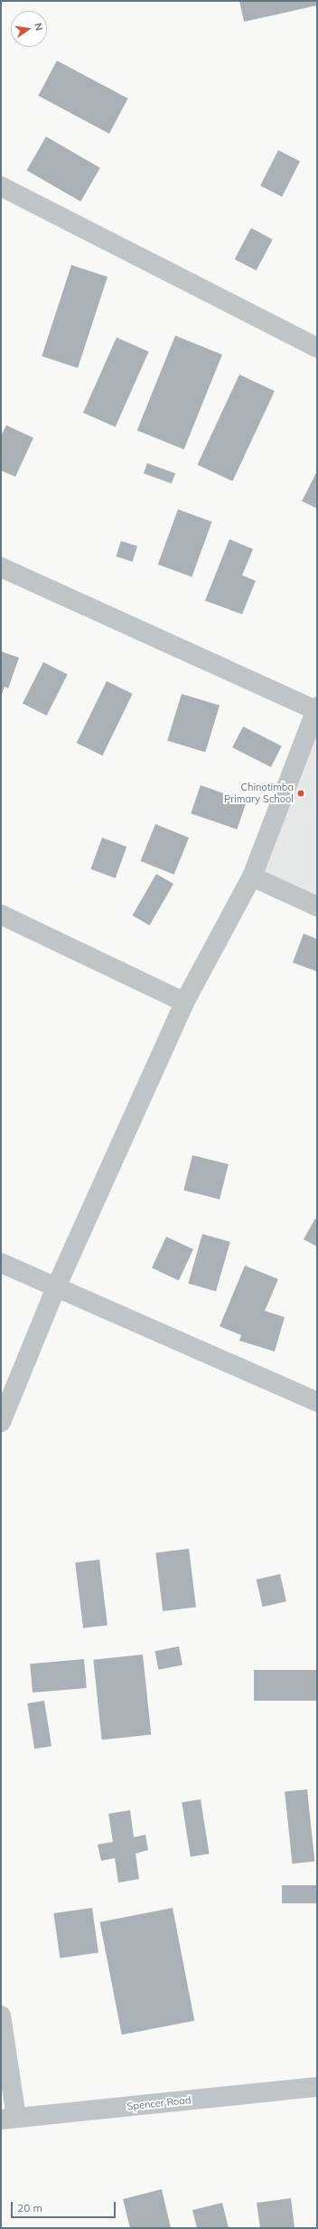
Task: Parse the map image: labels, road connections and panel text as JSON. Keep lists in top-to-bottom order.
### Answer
{
  "streets": {
    "street": ["Spencer Road"]
  },
  "places": ["Chinotimba Primary School"],
  "scale_bar": "20 m",
  "north": "right"
}
